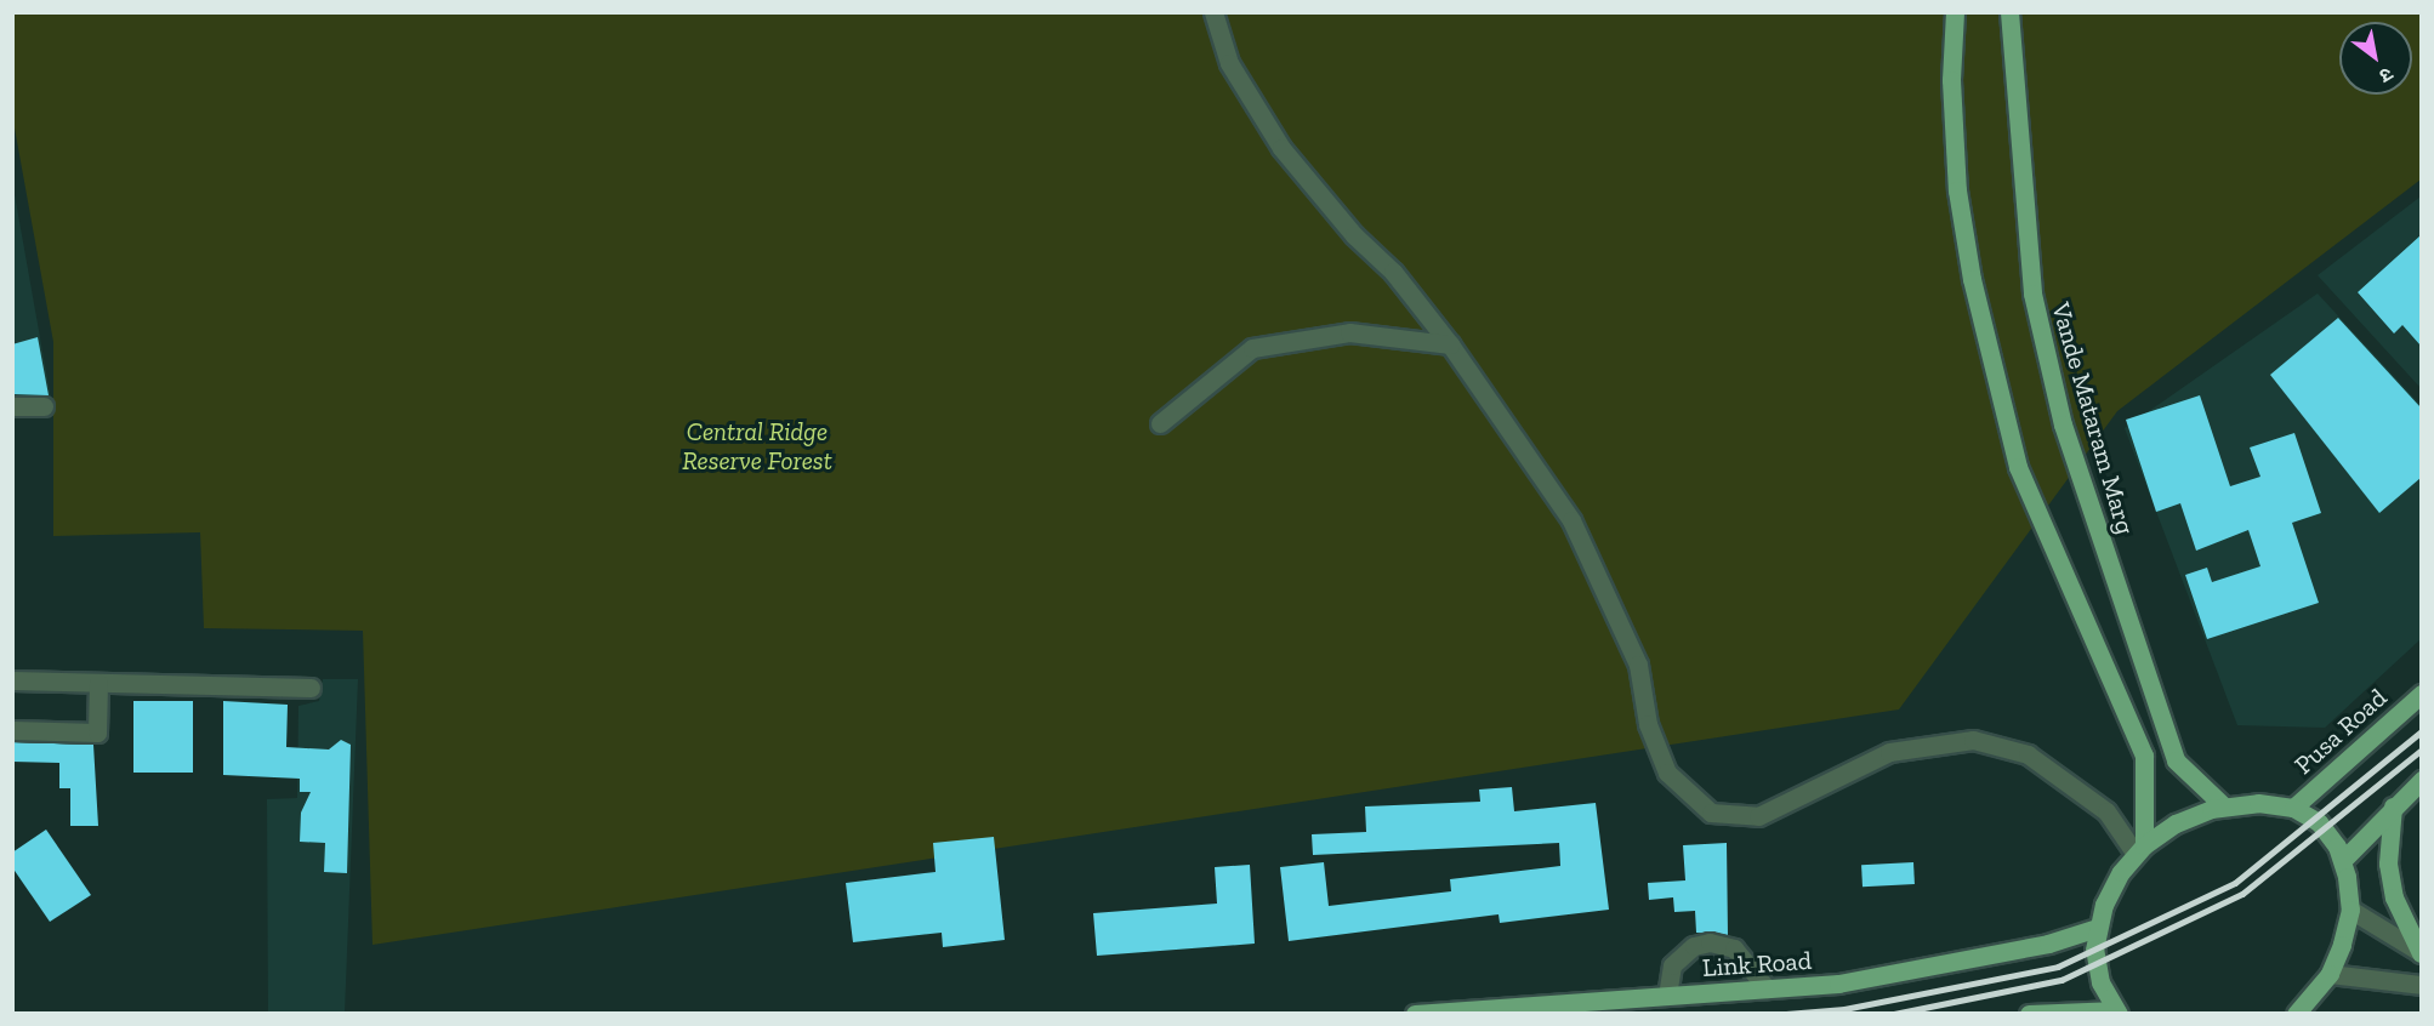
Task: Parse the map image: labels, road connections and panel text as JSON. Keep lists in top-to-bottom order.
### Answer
{
  "streets": {
    "main road": ["Vande Mataram Marg", "Pusa Road", "Link Road"]
  },
  "parks": ["Central Ridge Reserve Forest"],
  "north": "bottom right"
}
